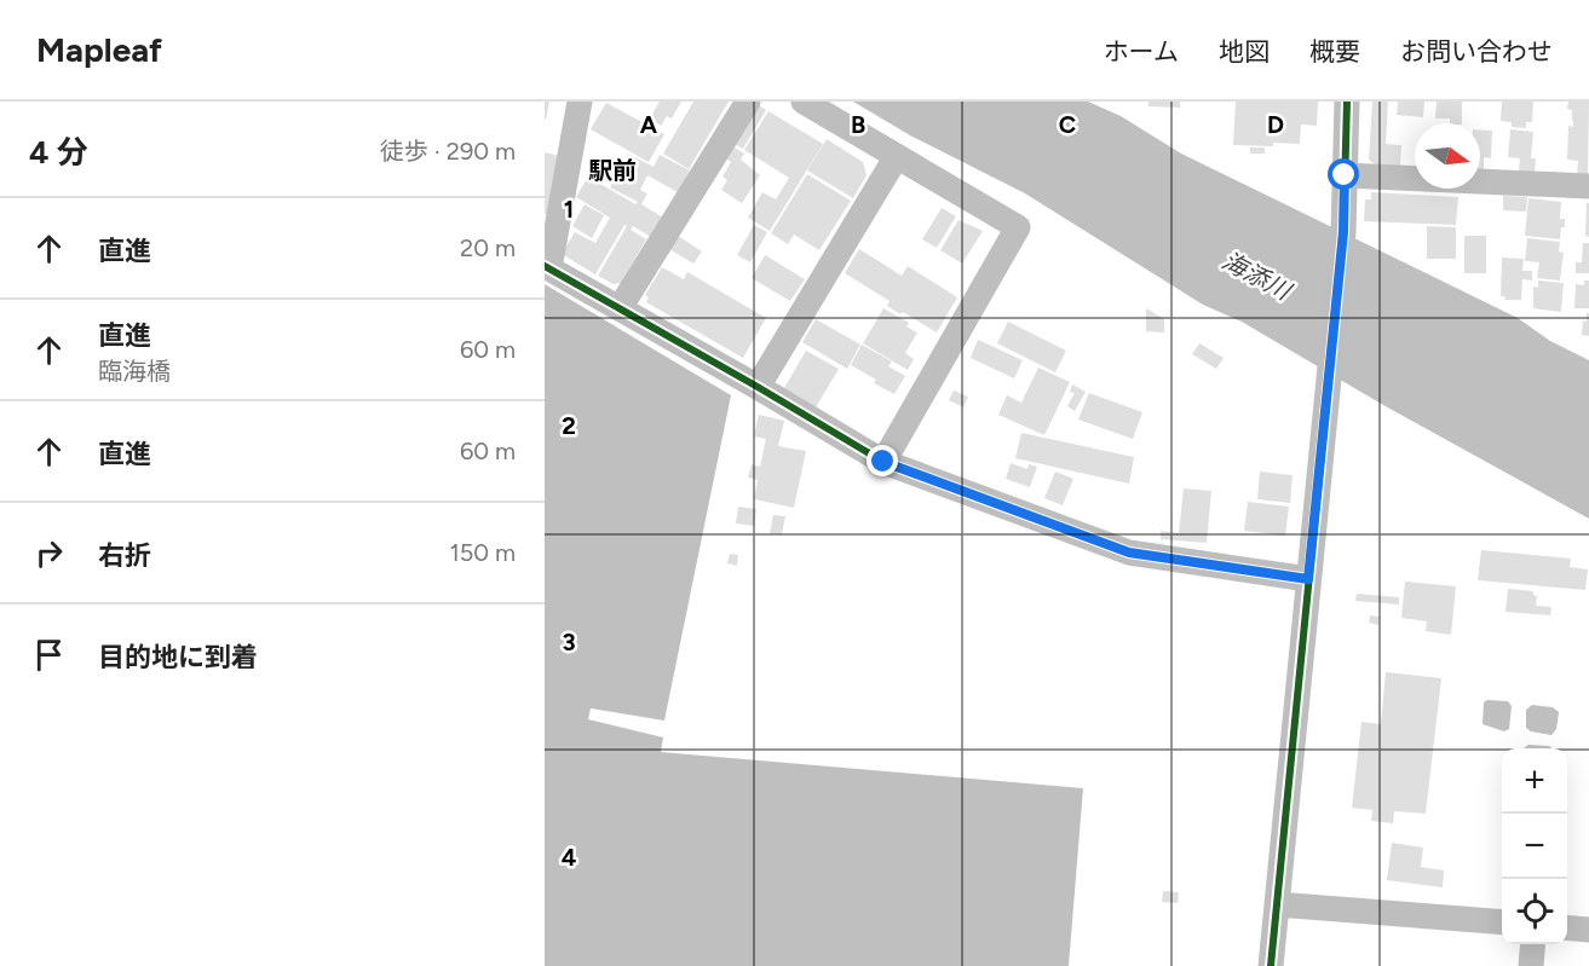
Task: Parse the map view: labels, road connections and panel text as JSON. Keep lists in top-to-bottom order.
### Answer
{
  "districts": ["駅前"],
  "water": ["海添川"],
  "north": "right",
  "page": {
    "header": "Mapleaf",
    "nav": [
      "ホーム",
      "地図",
      "概要",
      "お問い合わせ"
    ],
    "heading": ["4 分", "徒歩 · 290 m"],
    "list": [
      ["直進", "20 m"],
      ["直進", "臨海橋", "60 m"],
      ["直進", "60 m"],
      ["右折", "150 m"],
      "目的地に到着"
    ],
    "map_buttons": ["+", "−"]
  },
  "grid": {
    "columns": [
      "A",
      "B",
      "C",
      "D"
    ],
    "rows": [
      "1",
      "2",
      "3",
      "4"
    ]
  }
}
